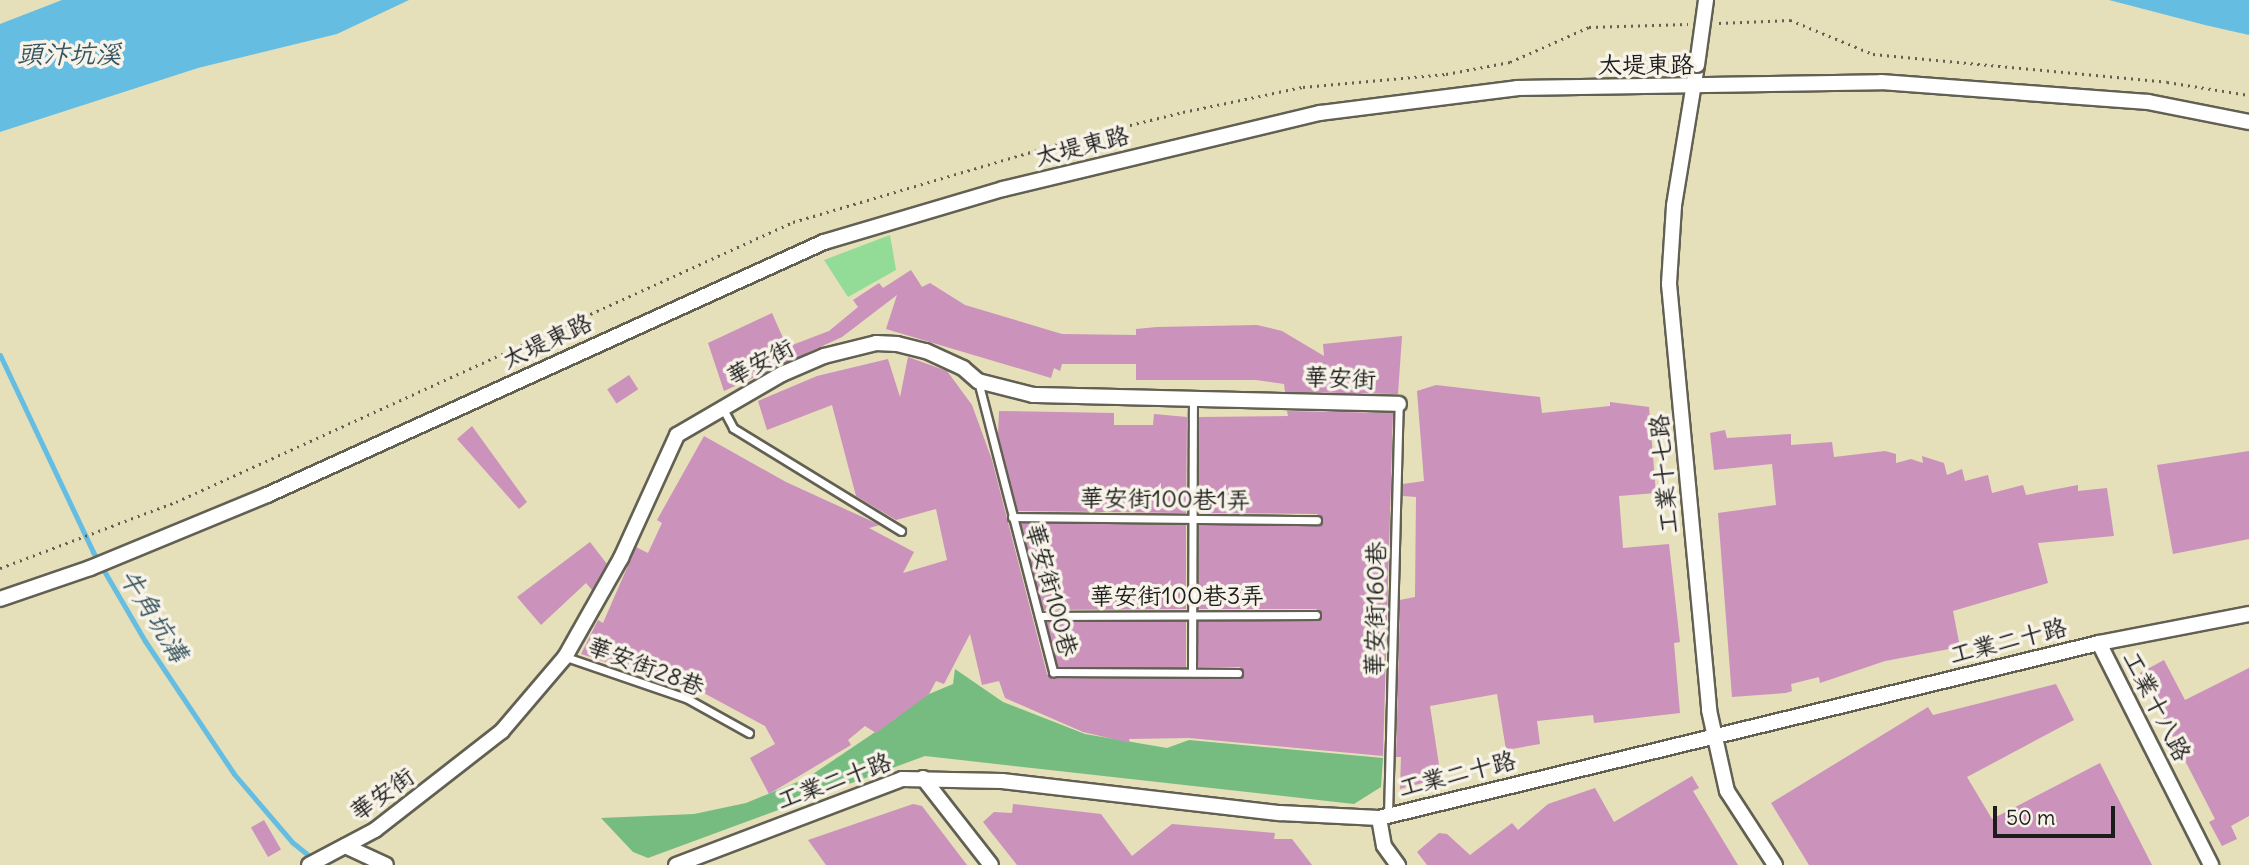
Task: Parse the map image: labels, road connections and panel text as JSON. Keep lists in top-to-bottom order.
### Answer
{
  "streets": {
    "street": [
      "太堤東路",
      "華安街",
      "工業十七路",
      "工業二十路",
      "工業十八路"
    ],
    "lane": [
      "華安街100巷1弄",
      "華安街100巷",
      "華安街100巷3弄",
      "華安街160巷",
      "華安街28巷"
    ]
  },
  "crossings": [
    ["太堤東路", "工業十七路"],
    ["華安街", "華安街100巷"],
    ["華安街", "華安街160巷"],
    ["華安街", "華安街28巷"],
    ["工業十七路", "工業二十路"],
    ["華安街100巷1弄", "華安街100巷"],
    ["華安街100巷", "華安街100巷3弄"],
    ["華安街160巷", "工業二十路"],
    ["工業二十路", "工業十八路"]
  ],
  "water": ["頭汴坑溪", "牛角坑溝"],
  "scale_bar": "50 m"
}
